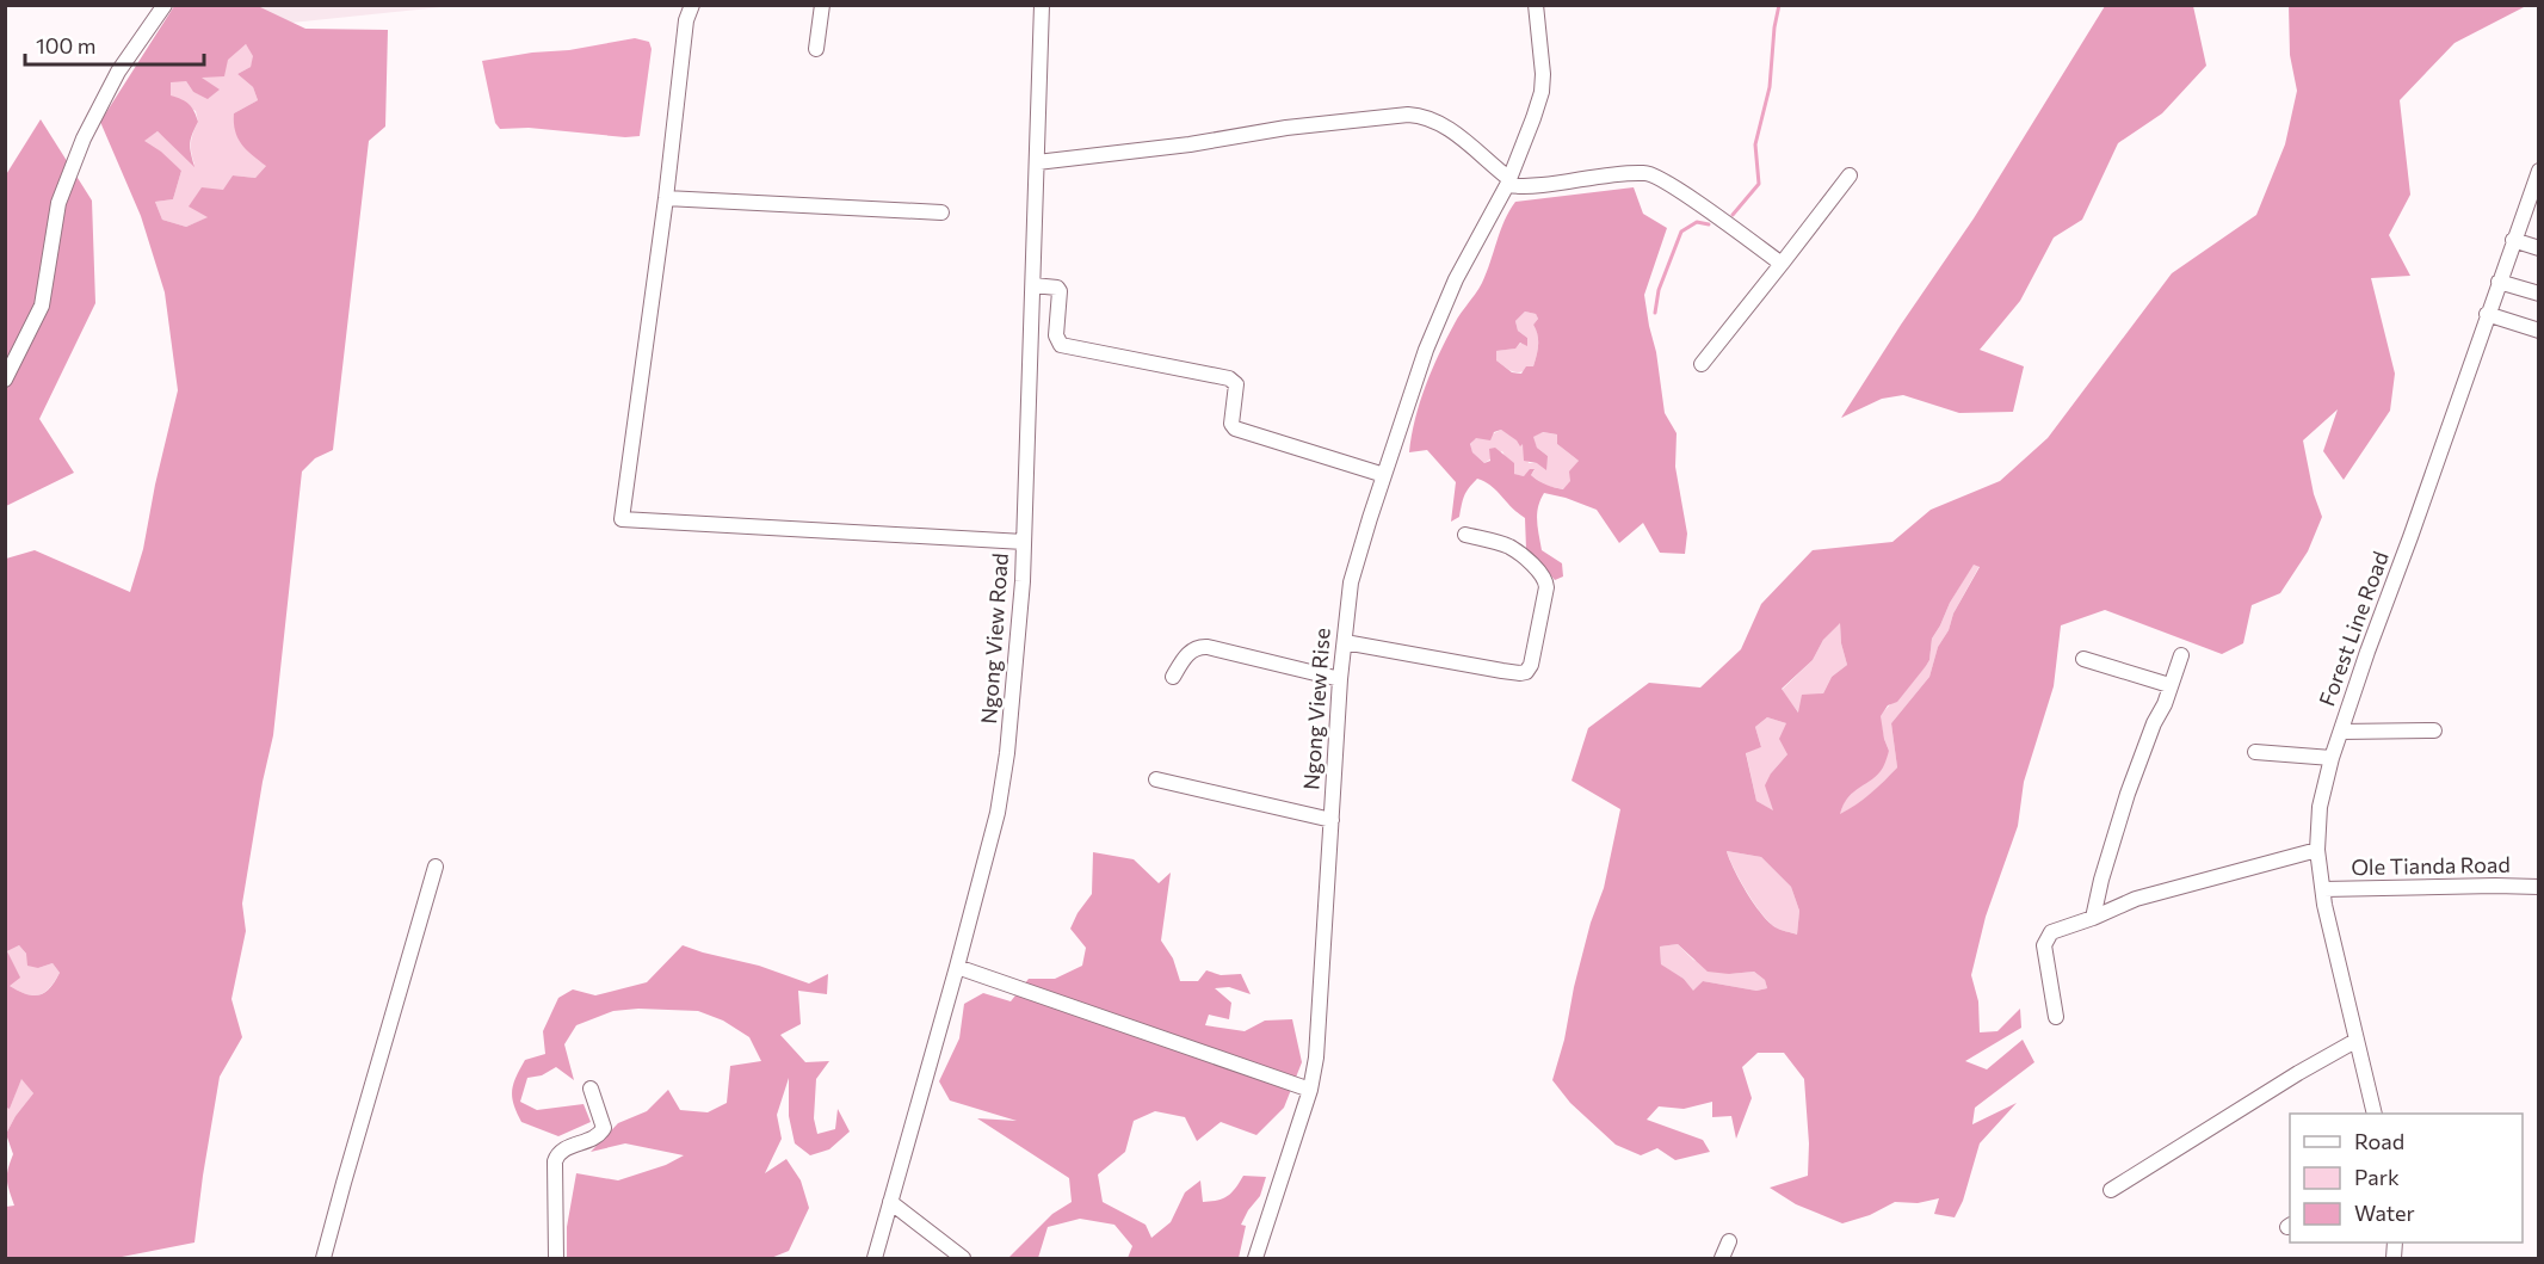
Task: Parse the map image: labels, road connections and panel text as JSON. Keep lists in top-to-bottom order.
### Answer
{
  "streets": {
    "street": [
      "Forest Line Road",
      "Ngong View Road",
      "Ngong View Rise",
      "Ole Tianda Road"
    ]
  },
  "crossings": [
    ["Forest Line Road", "Ole Tianda Road"]
  ],
  "legend": ["Road", "Park", "Water"],
  "scale_bar": "100 m"
}
